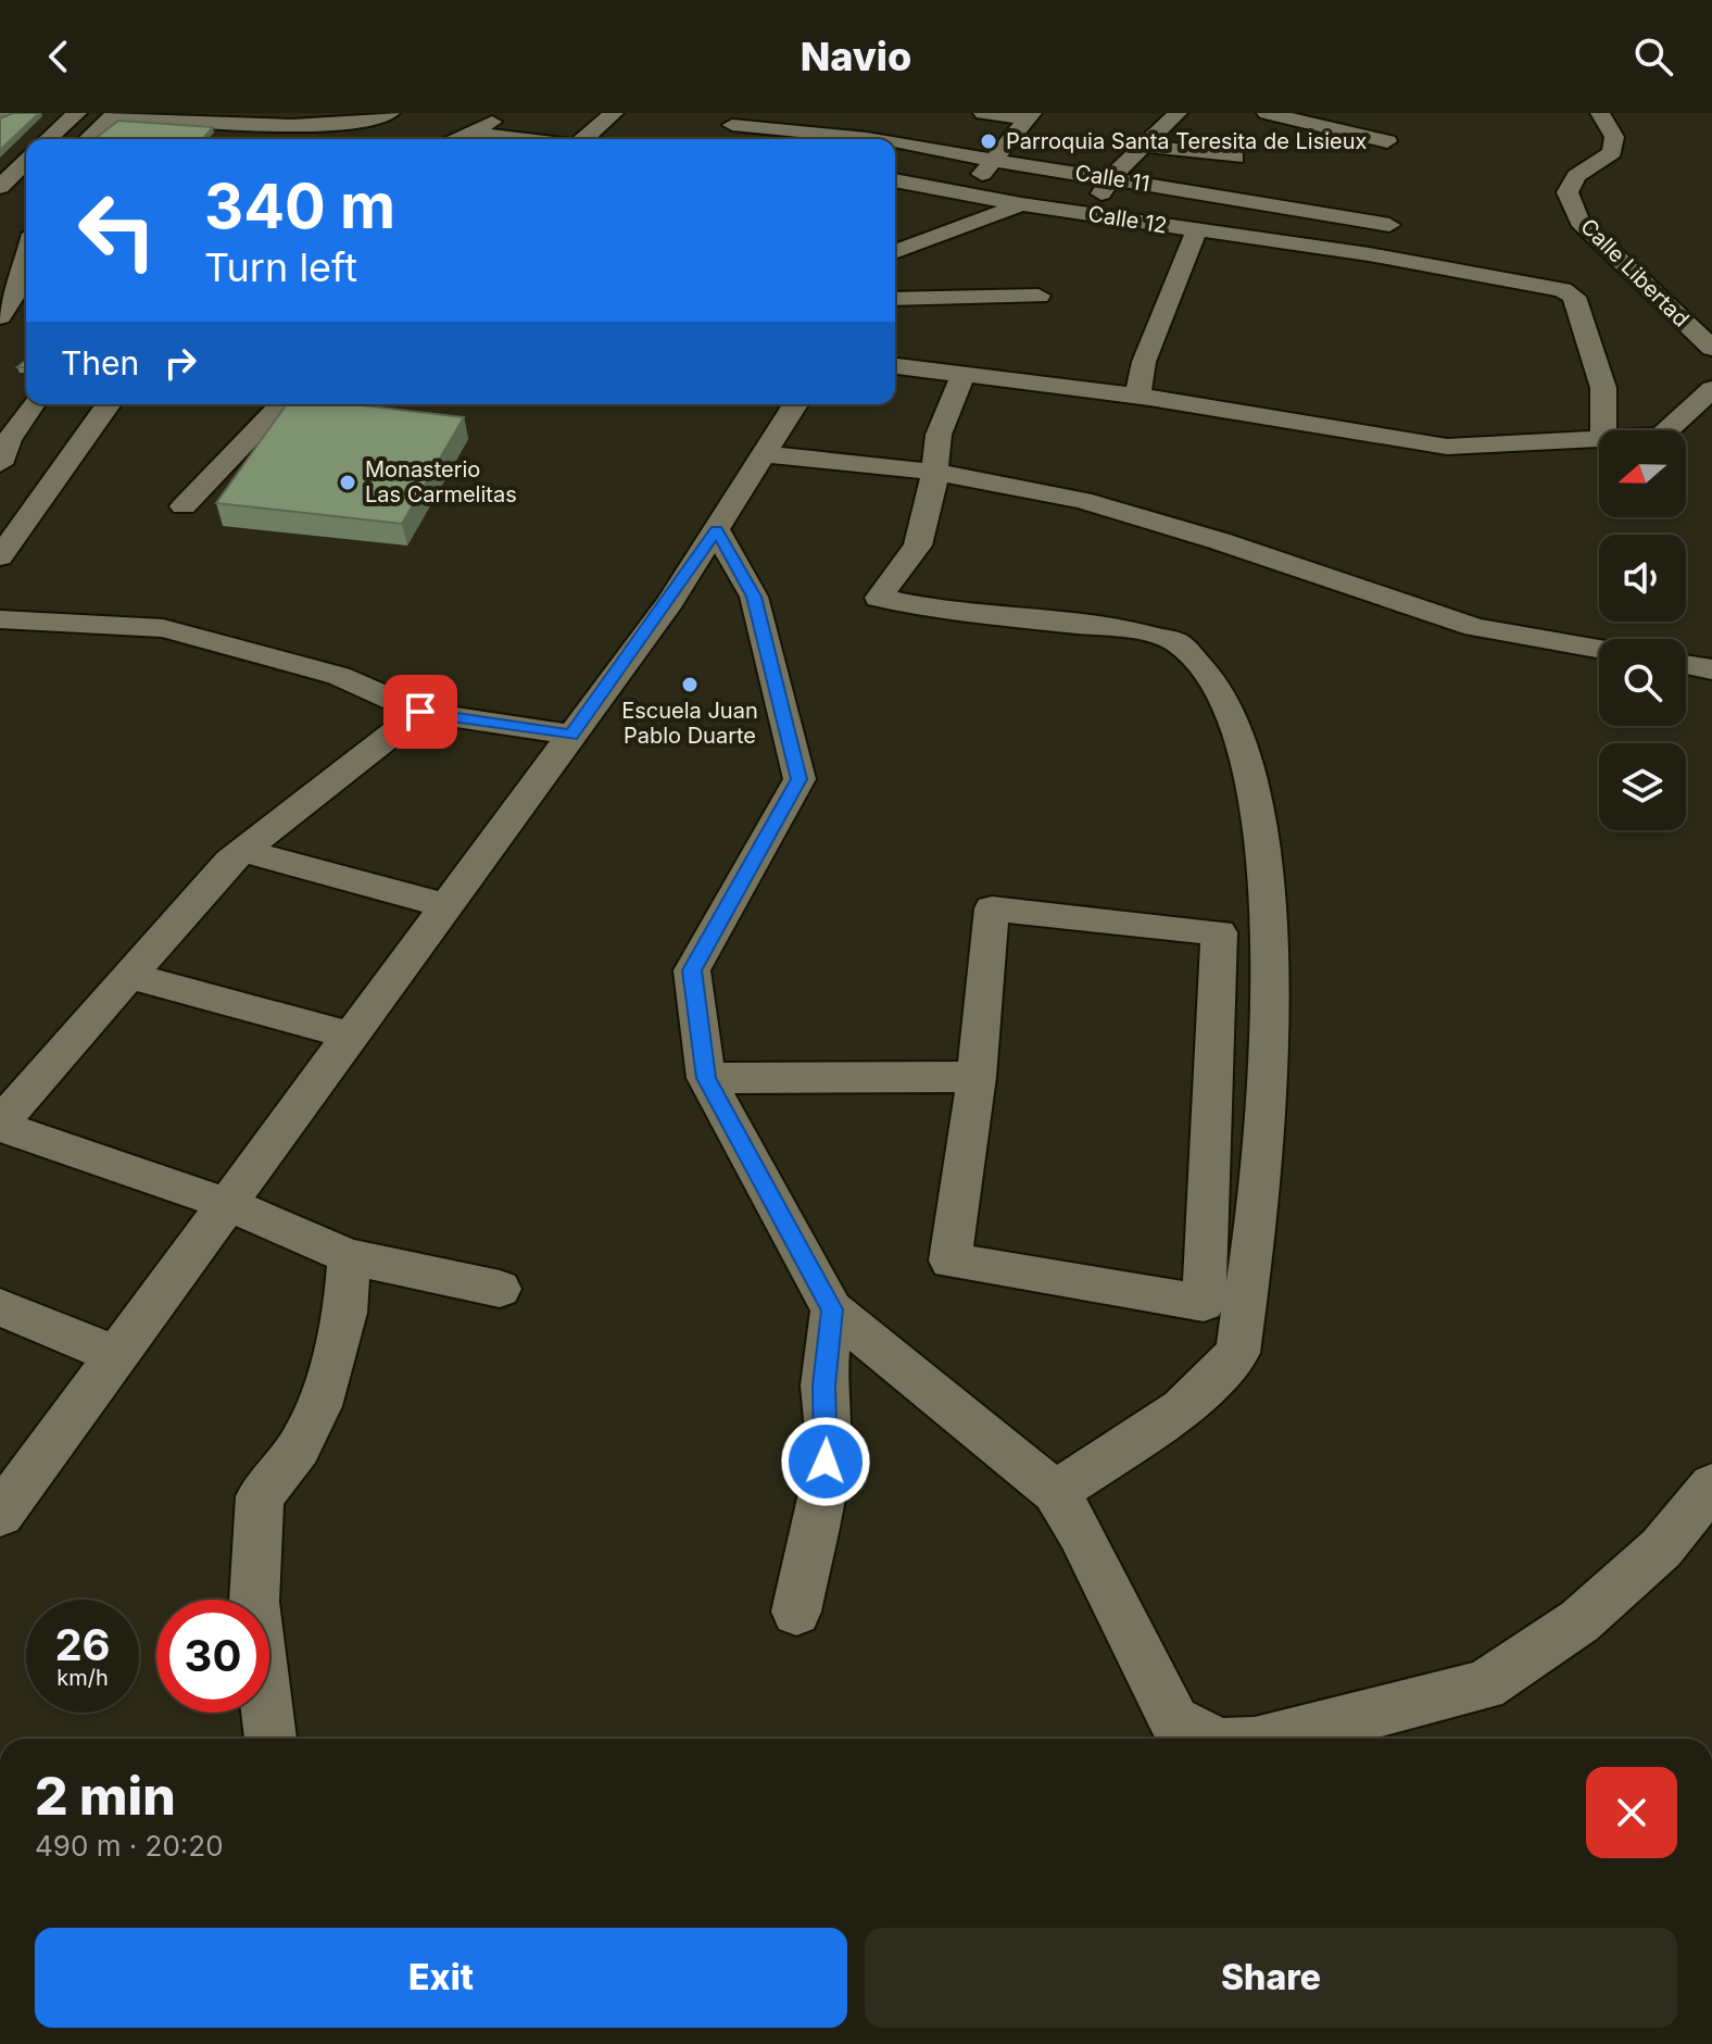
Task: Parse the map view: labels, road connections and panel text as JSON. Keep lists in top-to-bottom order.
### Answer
{
  "streets": {
    "street": ["Calle 11", "Calle 12", "Calle Libertad"]
  },
  "places": ["Parroquia Santa Teresita de Lisieux", "Monasterio Las Carmelitas", "Escuela Juan Pablo Duarte"],
  "north": "left",
  "page": {
    "header": "Navio",
    "turn": ["340 m", "Turn left"],
    "then": "Then",
    "speed": "26 km/h",
    "limit": "30",
    "heading": ["2 min", "490 m · 20:20"],
    "buttons": ["Exit", "Share"]
  }
}
